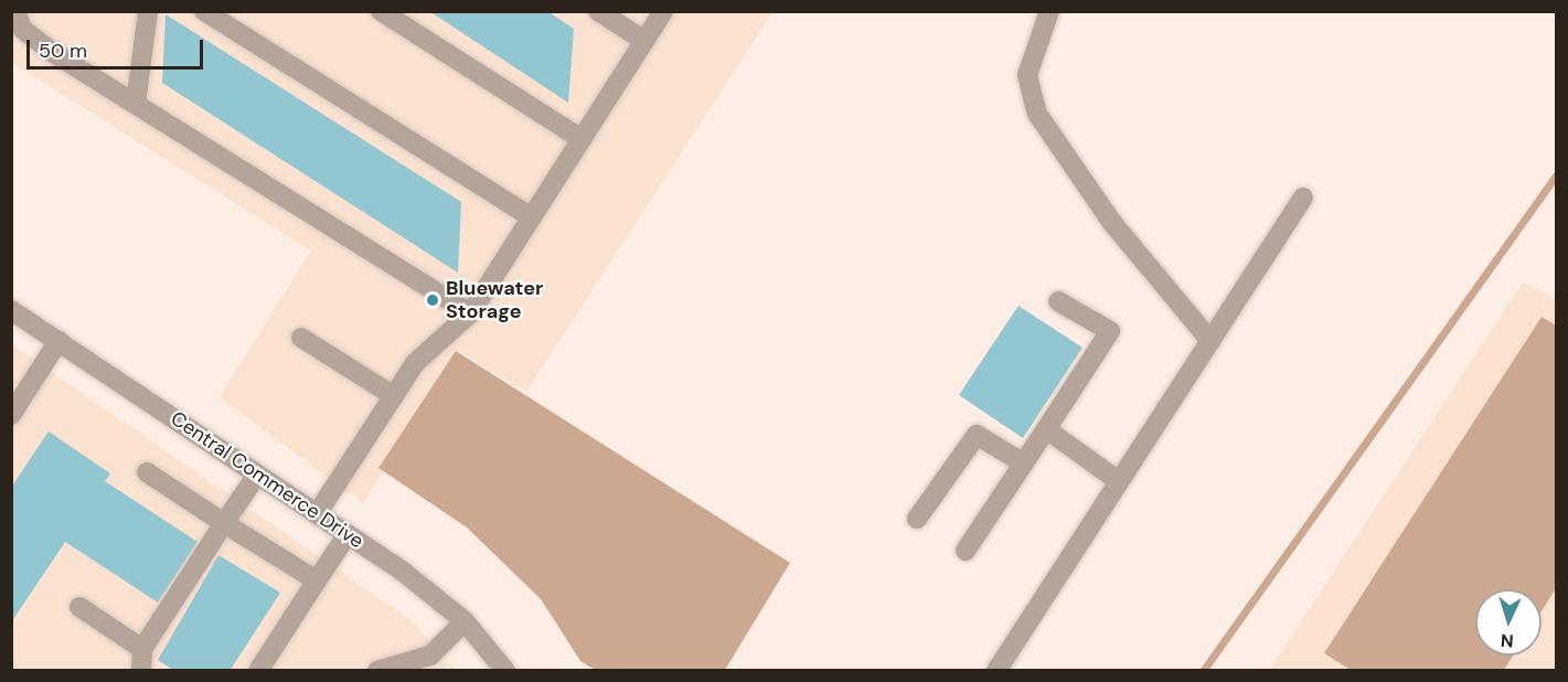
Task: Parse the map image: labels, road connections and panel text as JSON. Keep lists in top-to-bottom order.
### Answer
{
  "streets": {
    "street": ["Central Commerce Drive"]
  },
  "places": ["Bluewater Storage"],
  "scale_bar": "50 m",
  "north": "bottom"
}
